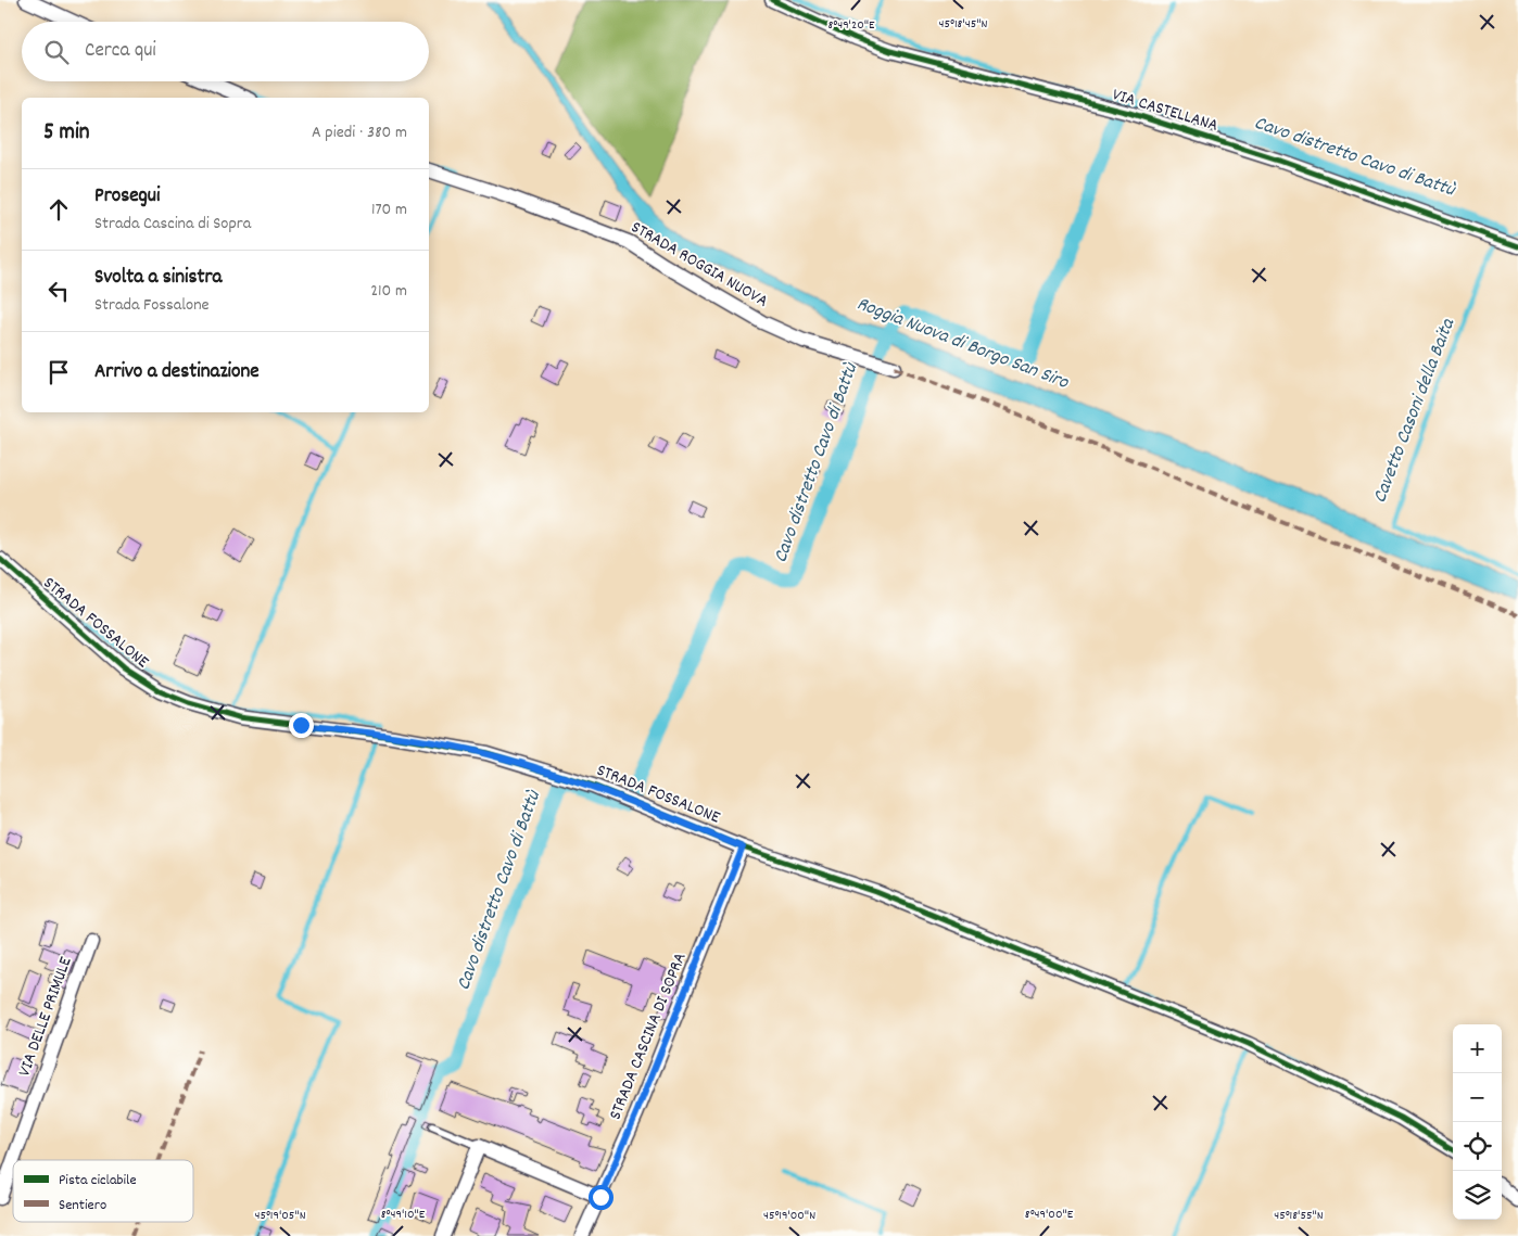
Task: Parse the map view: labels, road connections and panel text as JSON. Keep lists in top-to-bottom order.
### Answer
{
  "streets": {
    "street": [
      "VIA CASTELLANA",
      "STRADA ROGGIA NUOVA",
      "STRADA FOSSALONE",
      "VIA DELLE PRIMULE",
      "STRADA CASCINA DI SOPRA"
    ]
  },
  "crossings": [
    ["STRADA FOSSALONE", "STRADA CASCINA DI SOPRA"]
  ],
  "water": ["Cavo distretto Cavo di Battù", "Roggia Nuova di Borgo San Siro", "Cavetto Casoni della Baita"],
  "legend": ["Pista ciclabile", "Sentiero"],
  "page": {
    "search": "Cerca qui",
    "heading": ["5 min", "A piedi · 380 m"],
    "list": [
      ["Prosegui", "Strada Cascina di Sopra", "170 m"],
      ["Svolta a sinistra", "Strada Fossalone", "210 m"],
      "Arrivo a destinazione"
    ],
    "map_buttons": ["+", "−"]
  },
  "coordinates": [
    "45°18'45\"N",
    "8°49'20\"E",
    "8°49'10\"E",
    "8°49'00\"E",
    "45°19'05\"N",
    "45°19'00\"N",
    "45°18'55\"N"
  ]
}
